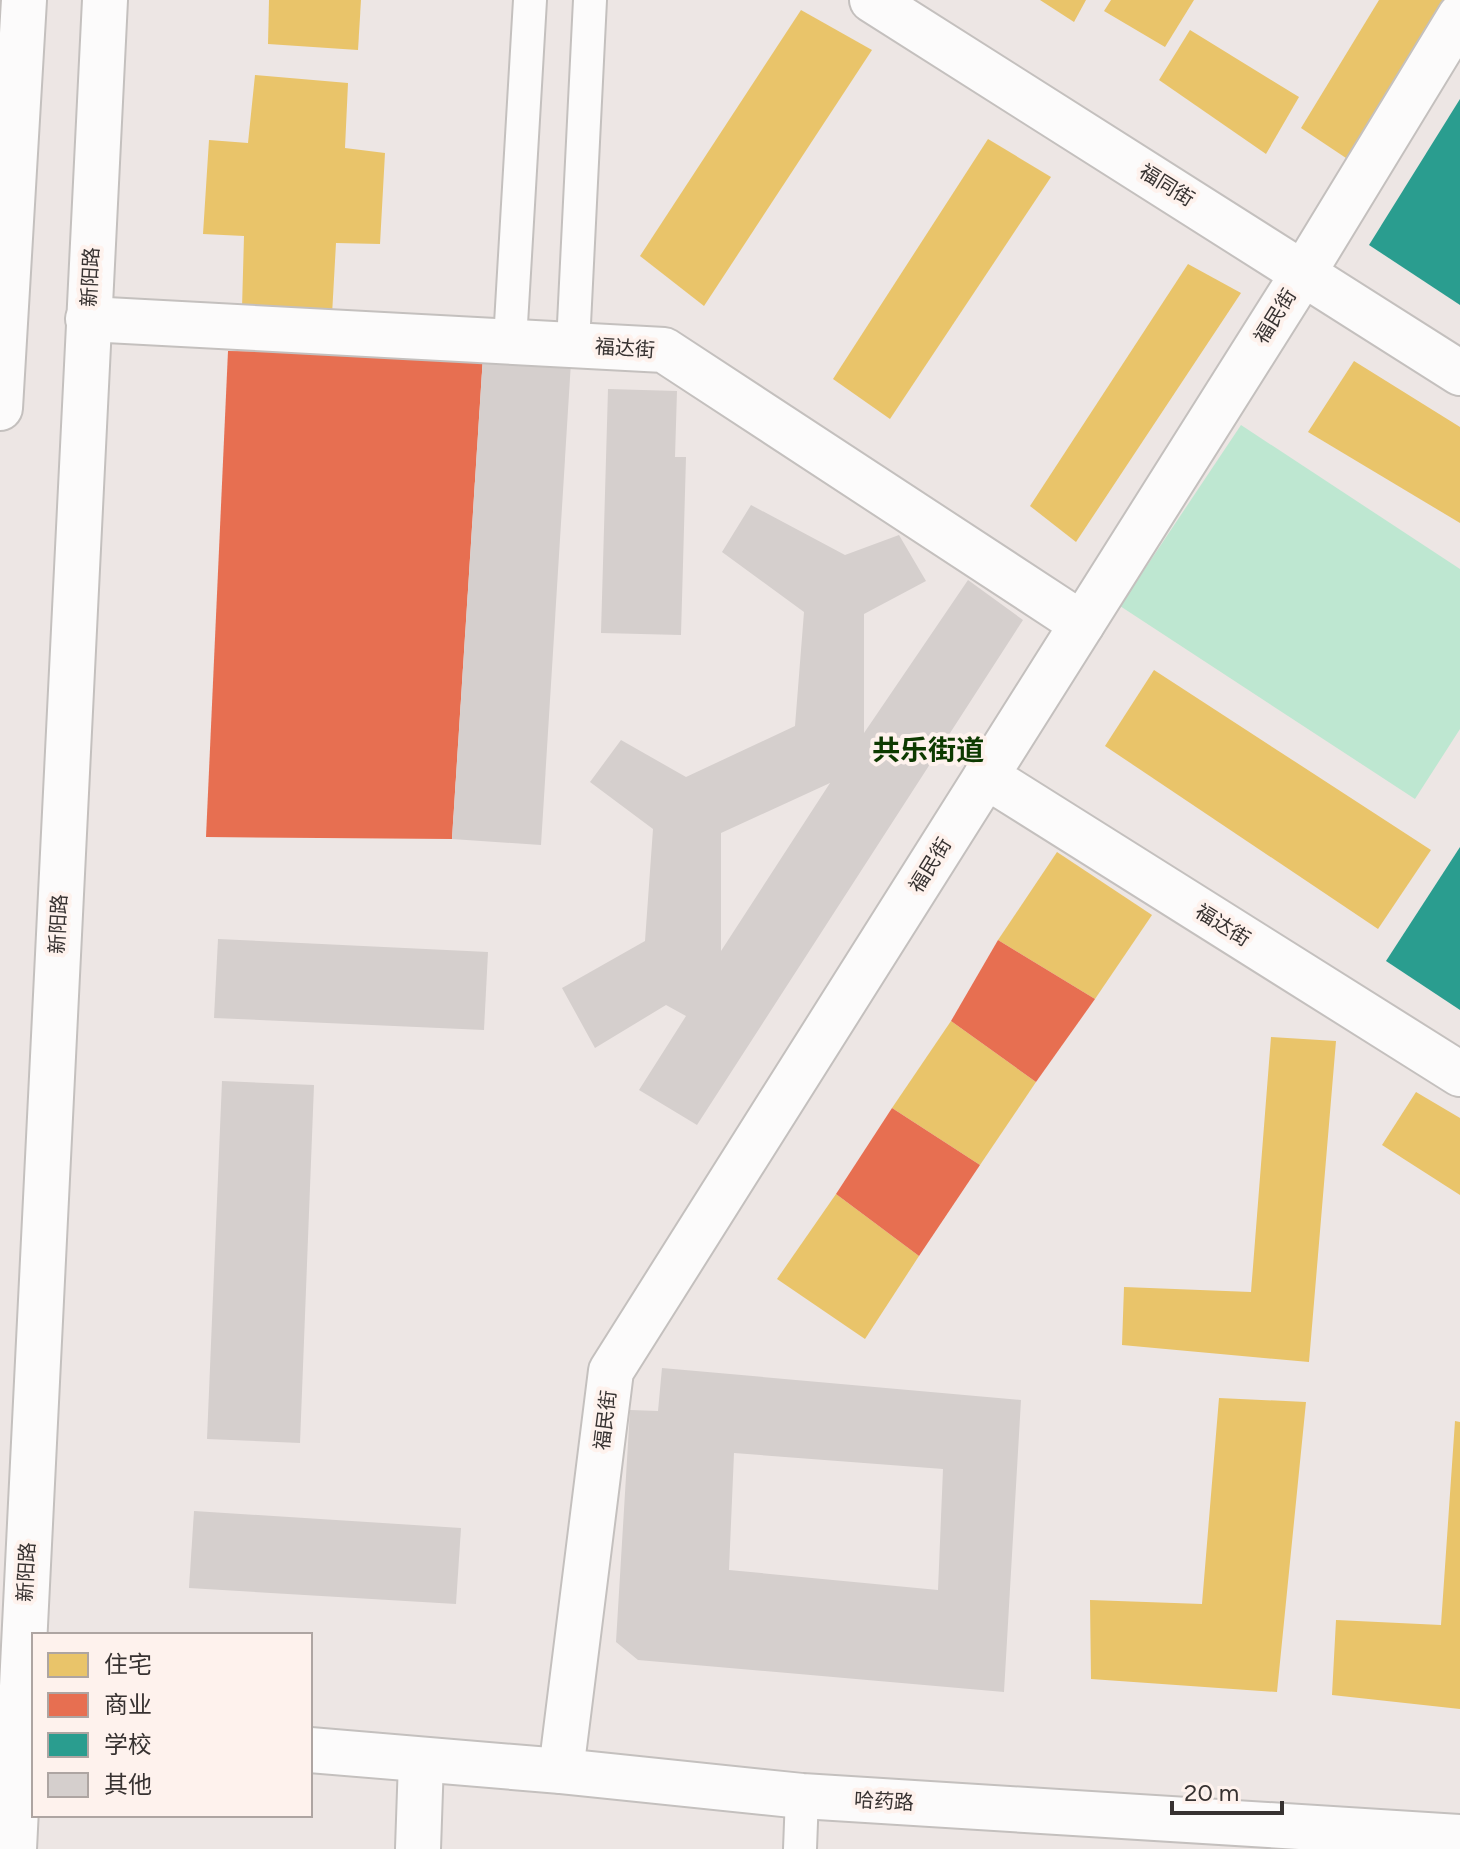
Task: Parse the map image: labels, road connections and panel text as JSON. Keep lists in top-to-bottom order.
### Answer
{
  "streets": {
    "street": [
      "福同街",
      "新阳路",
      "福民街",
      "福达街",
      "哈药路"
    ]
  },
  "crossings": [
    ["福同街", "福民街"],
    ["新阳路", "福达街"],
    ["福民街", "福达街"],
    ["福民街", "哈药路"]
  ],
  "districts": ["共乐街道"],
  "legend": [
    "住宅",
    "商业",
    "学校",
    "其他"
  ],
  "scale_bar": "20 m"
}
